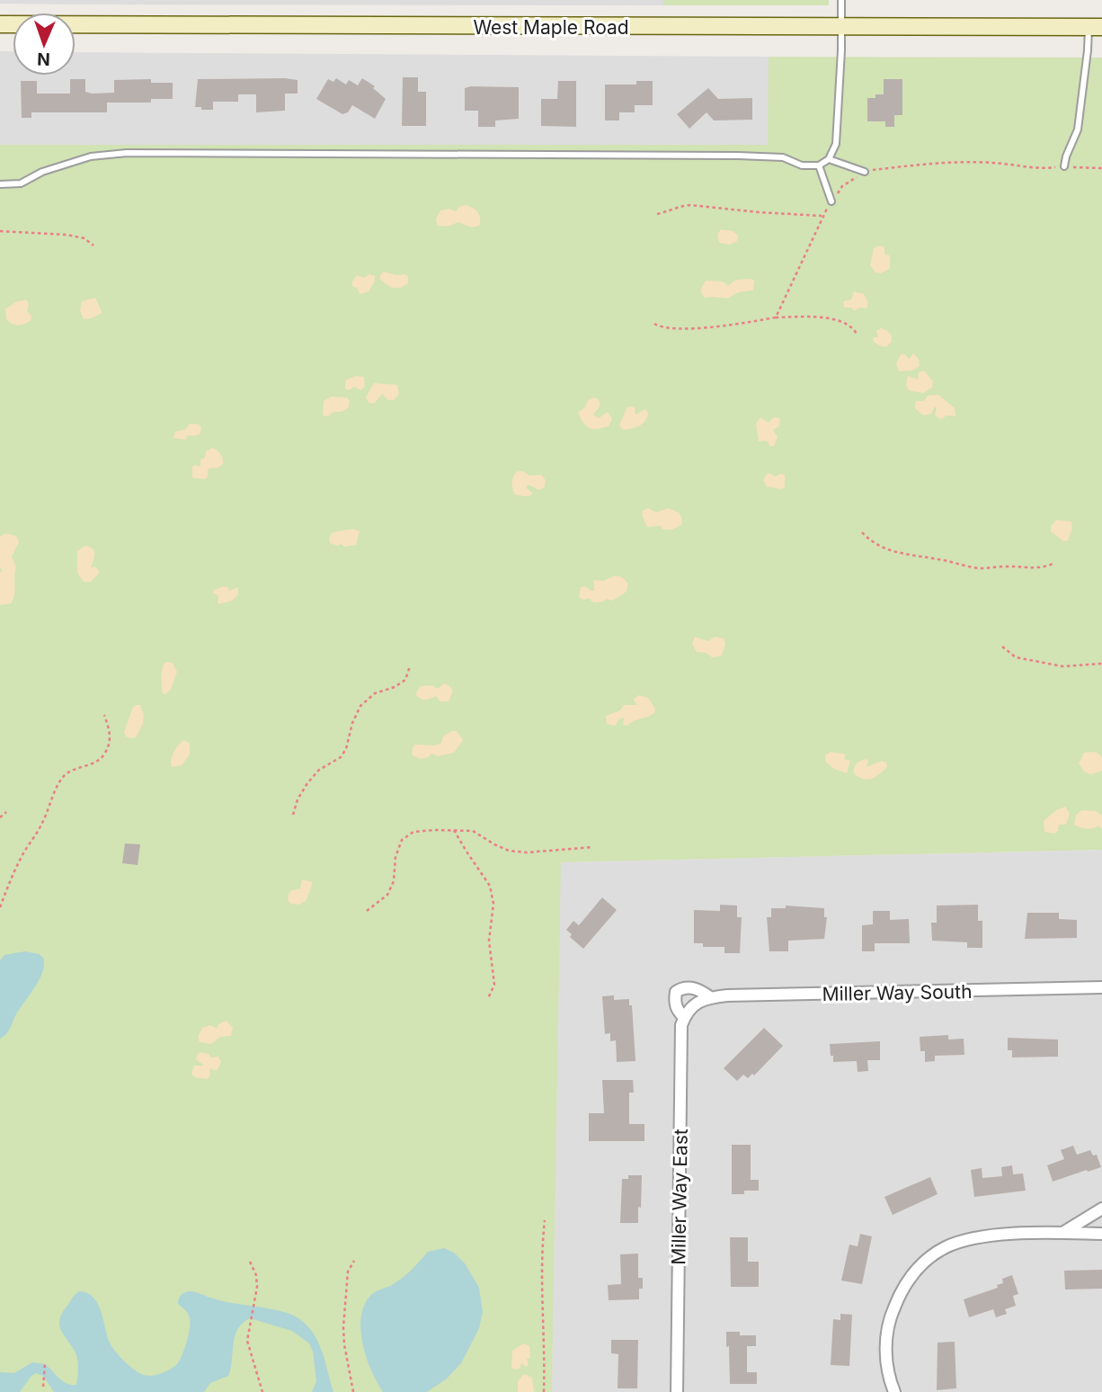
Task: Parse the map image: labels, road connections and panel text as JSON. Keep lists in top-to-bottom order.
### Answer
{
  "streets": {
    "main road": ["West Maple Road"],
    "street": ["Miller Way South", "Miller Way East"]
  },
  "crossings": [
    ["Miller Way South", "Miller Way East"]
  ],
  "north": "bottom"
}
